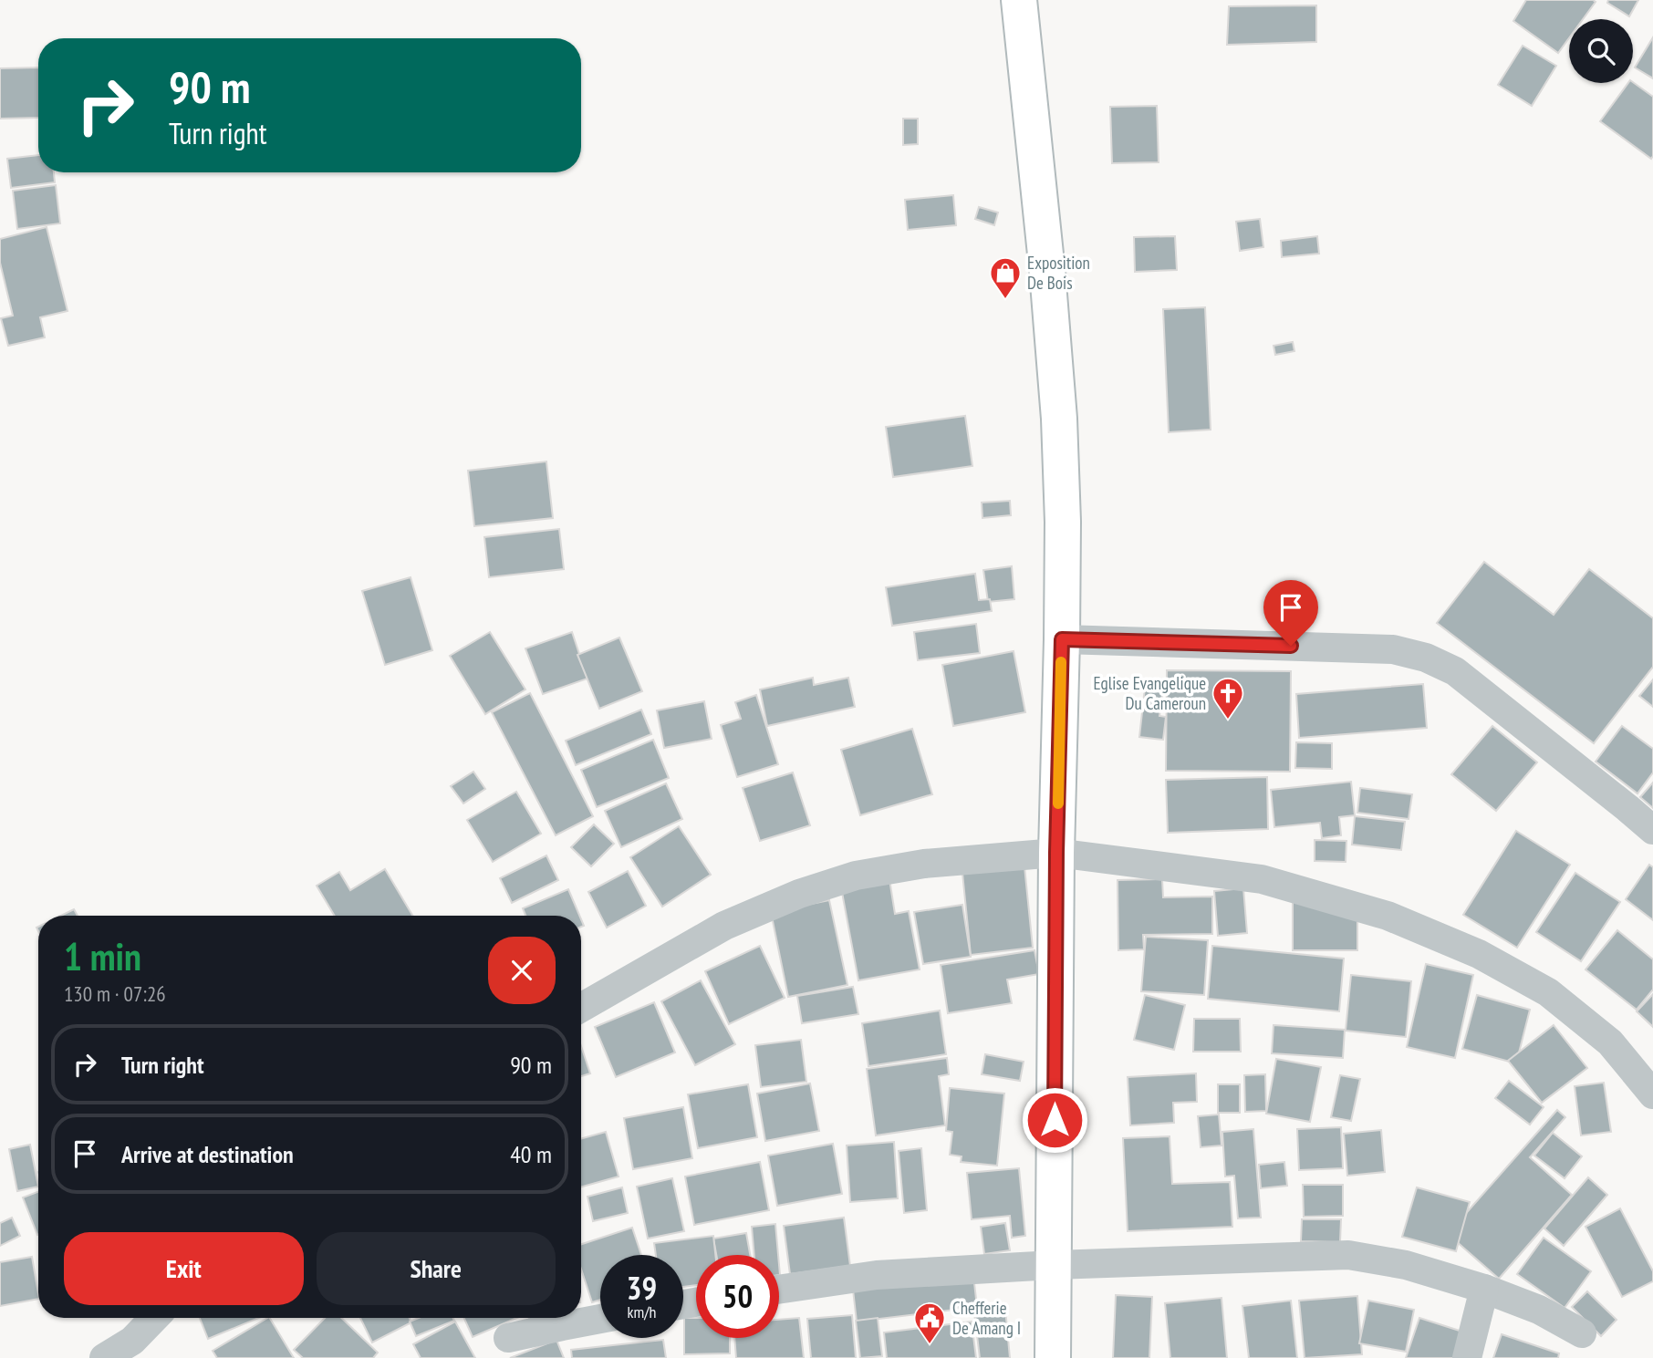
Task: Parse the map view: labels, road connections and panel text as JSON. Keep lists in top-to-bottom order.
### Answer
{
  "places": {
    "shop": ["Exposition De Bois"],
    "church": ["Eglise Evangelique Du Cameroun"],
    "public building": ["Chefferie De Amang I"]
  },
  "page": {
    "turn": ["90 m", "Turn right"],
    "heading": ["1 min", "130 m · 07:26"],
    "list": [
      {
        "name": "Turn right",
        "value": "90 m"
      },
      {
        "name": "Arrive at destination",
        "value": "40 m"
      }
    ],
    "buttons": ["Exit", "Share"],
    "speed": "39 km/h",
    "limit": "50"
  }
}
